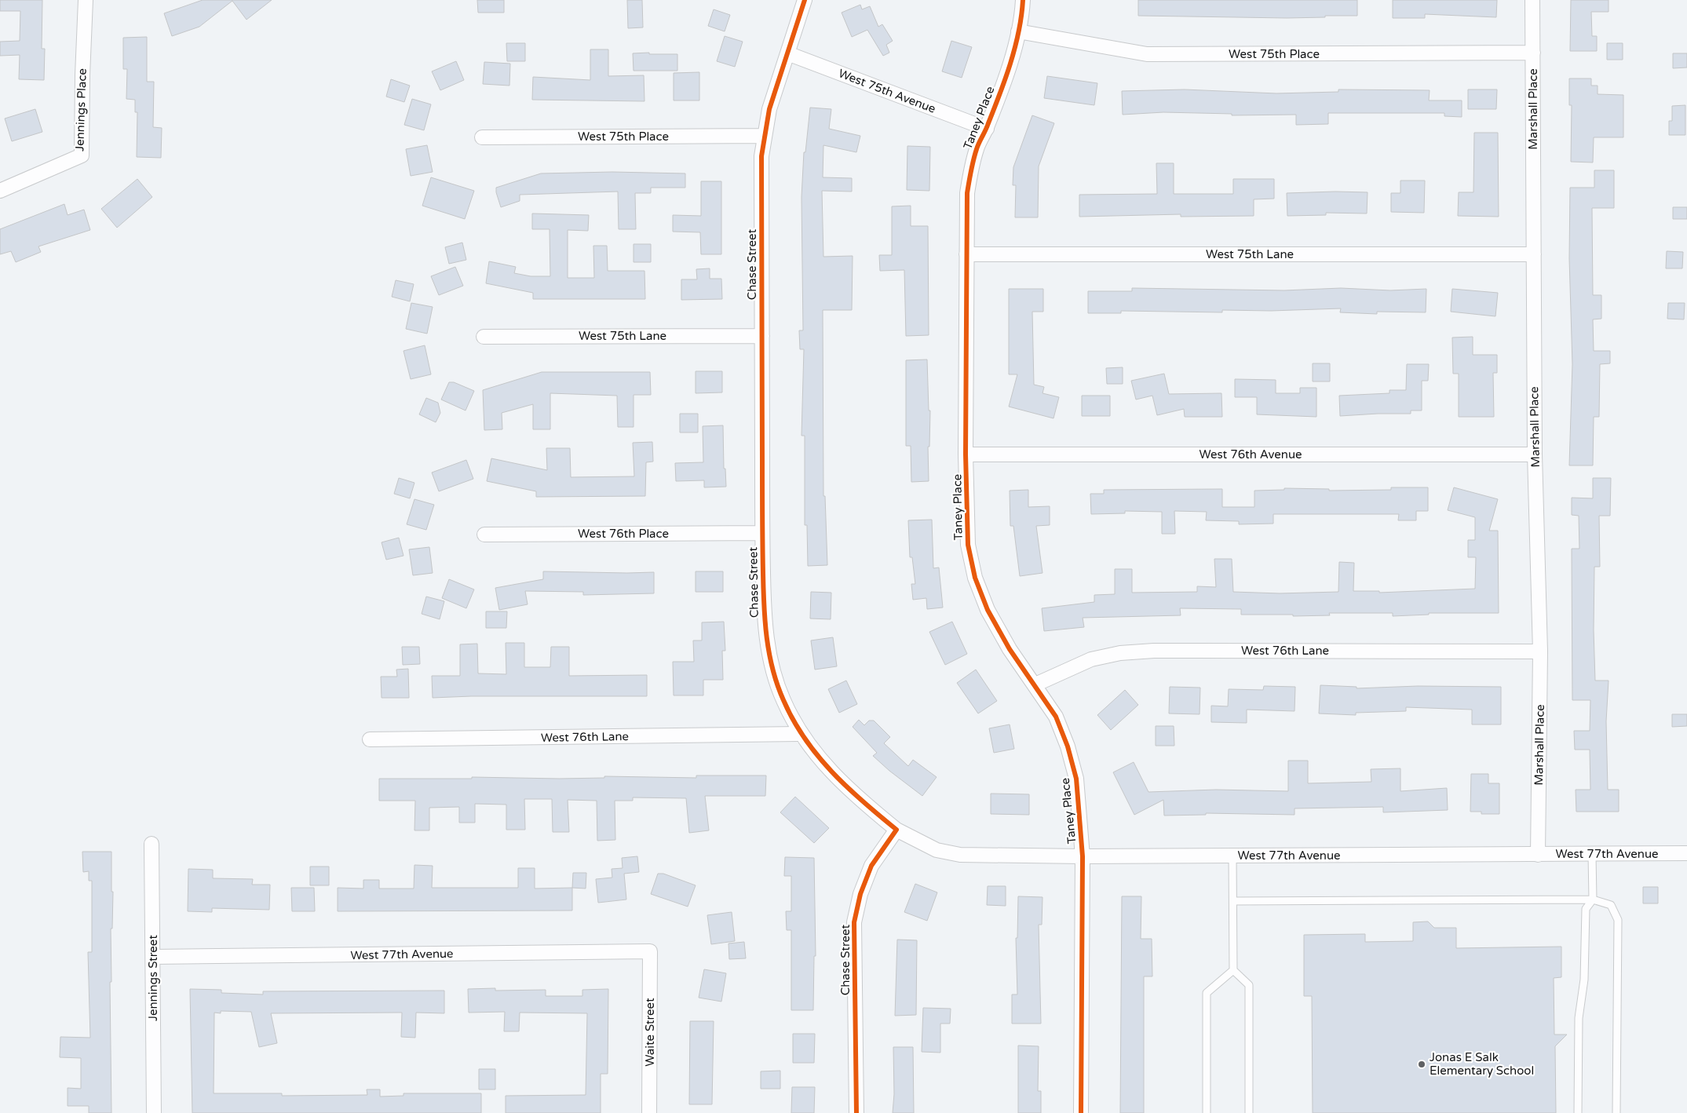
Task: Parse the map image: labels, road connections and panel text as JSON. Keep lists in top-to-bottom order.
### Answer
{
  "streets": {
    "street": [
      "West 75th Place",
      "West 75th Avenue",
      "Marshall Place",
      "Jennings Place",
      "Taney Place",
      "West 75th Lane",
      "Chase Street",
      "West 76th Avenue",
      "West 76th Place",
      "West 76th Lane",
      "West 77th Avenue",
      "Jennings Street",
      "Waite Street"
    ]
  },
  "crossings": [
    ["West 75th Place", "Marshall Place"],
    ["West 75th Place", "Taney Place"],
    ["West 75th Place", "Chase Street"],
    ["West 75th Avenue", "Taney Place"],
    ["West 75th Avenue", "Chase Street"],
    ["Marshall Place", "West 75th Lane"],
    ["Marshall Place", "West 76th Avenue"],
    ["Marshall Place", "West 76th Lane"],
    ["Marshall Place", "West 77th Avenue"],
    ["Taney Place", "West 75th Lane"],
    ["Taney Place", "West 76th Avenue"],
    ["Taney Place", "West 76th Lane"],
    ["Taney Place", "West 77th Avenue"],
    ["West 75th Lane", "Chase Street"],
    ["Chase Street", "West 76th Place"],
    ["Chase Street", "West 76th Lane"],
    ["Chase Street", "West 77th Avenue"],
    ["West 77th Avenue", "Jennings Street"],
    ["West 77th Avenue", "Waite Street"]
  ],
  "places": ["Jonas E Salk Elementary School"]
}
